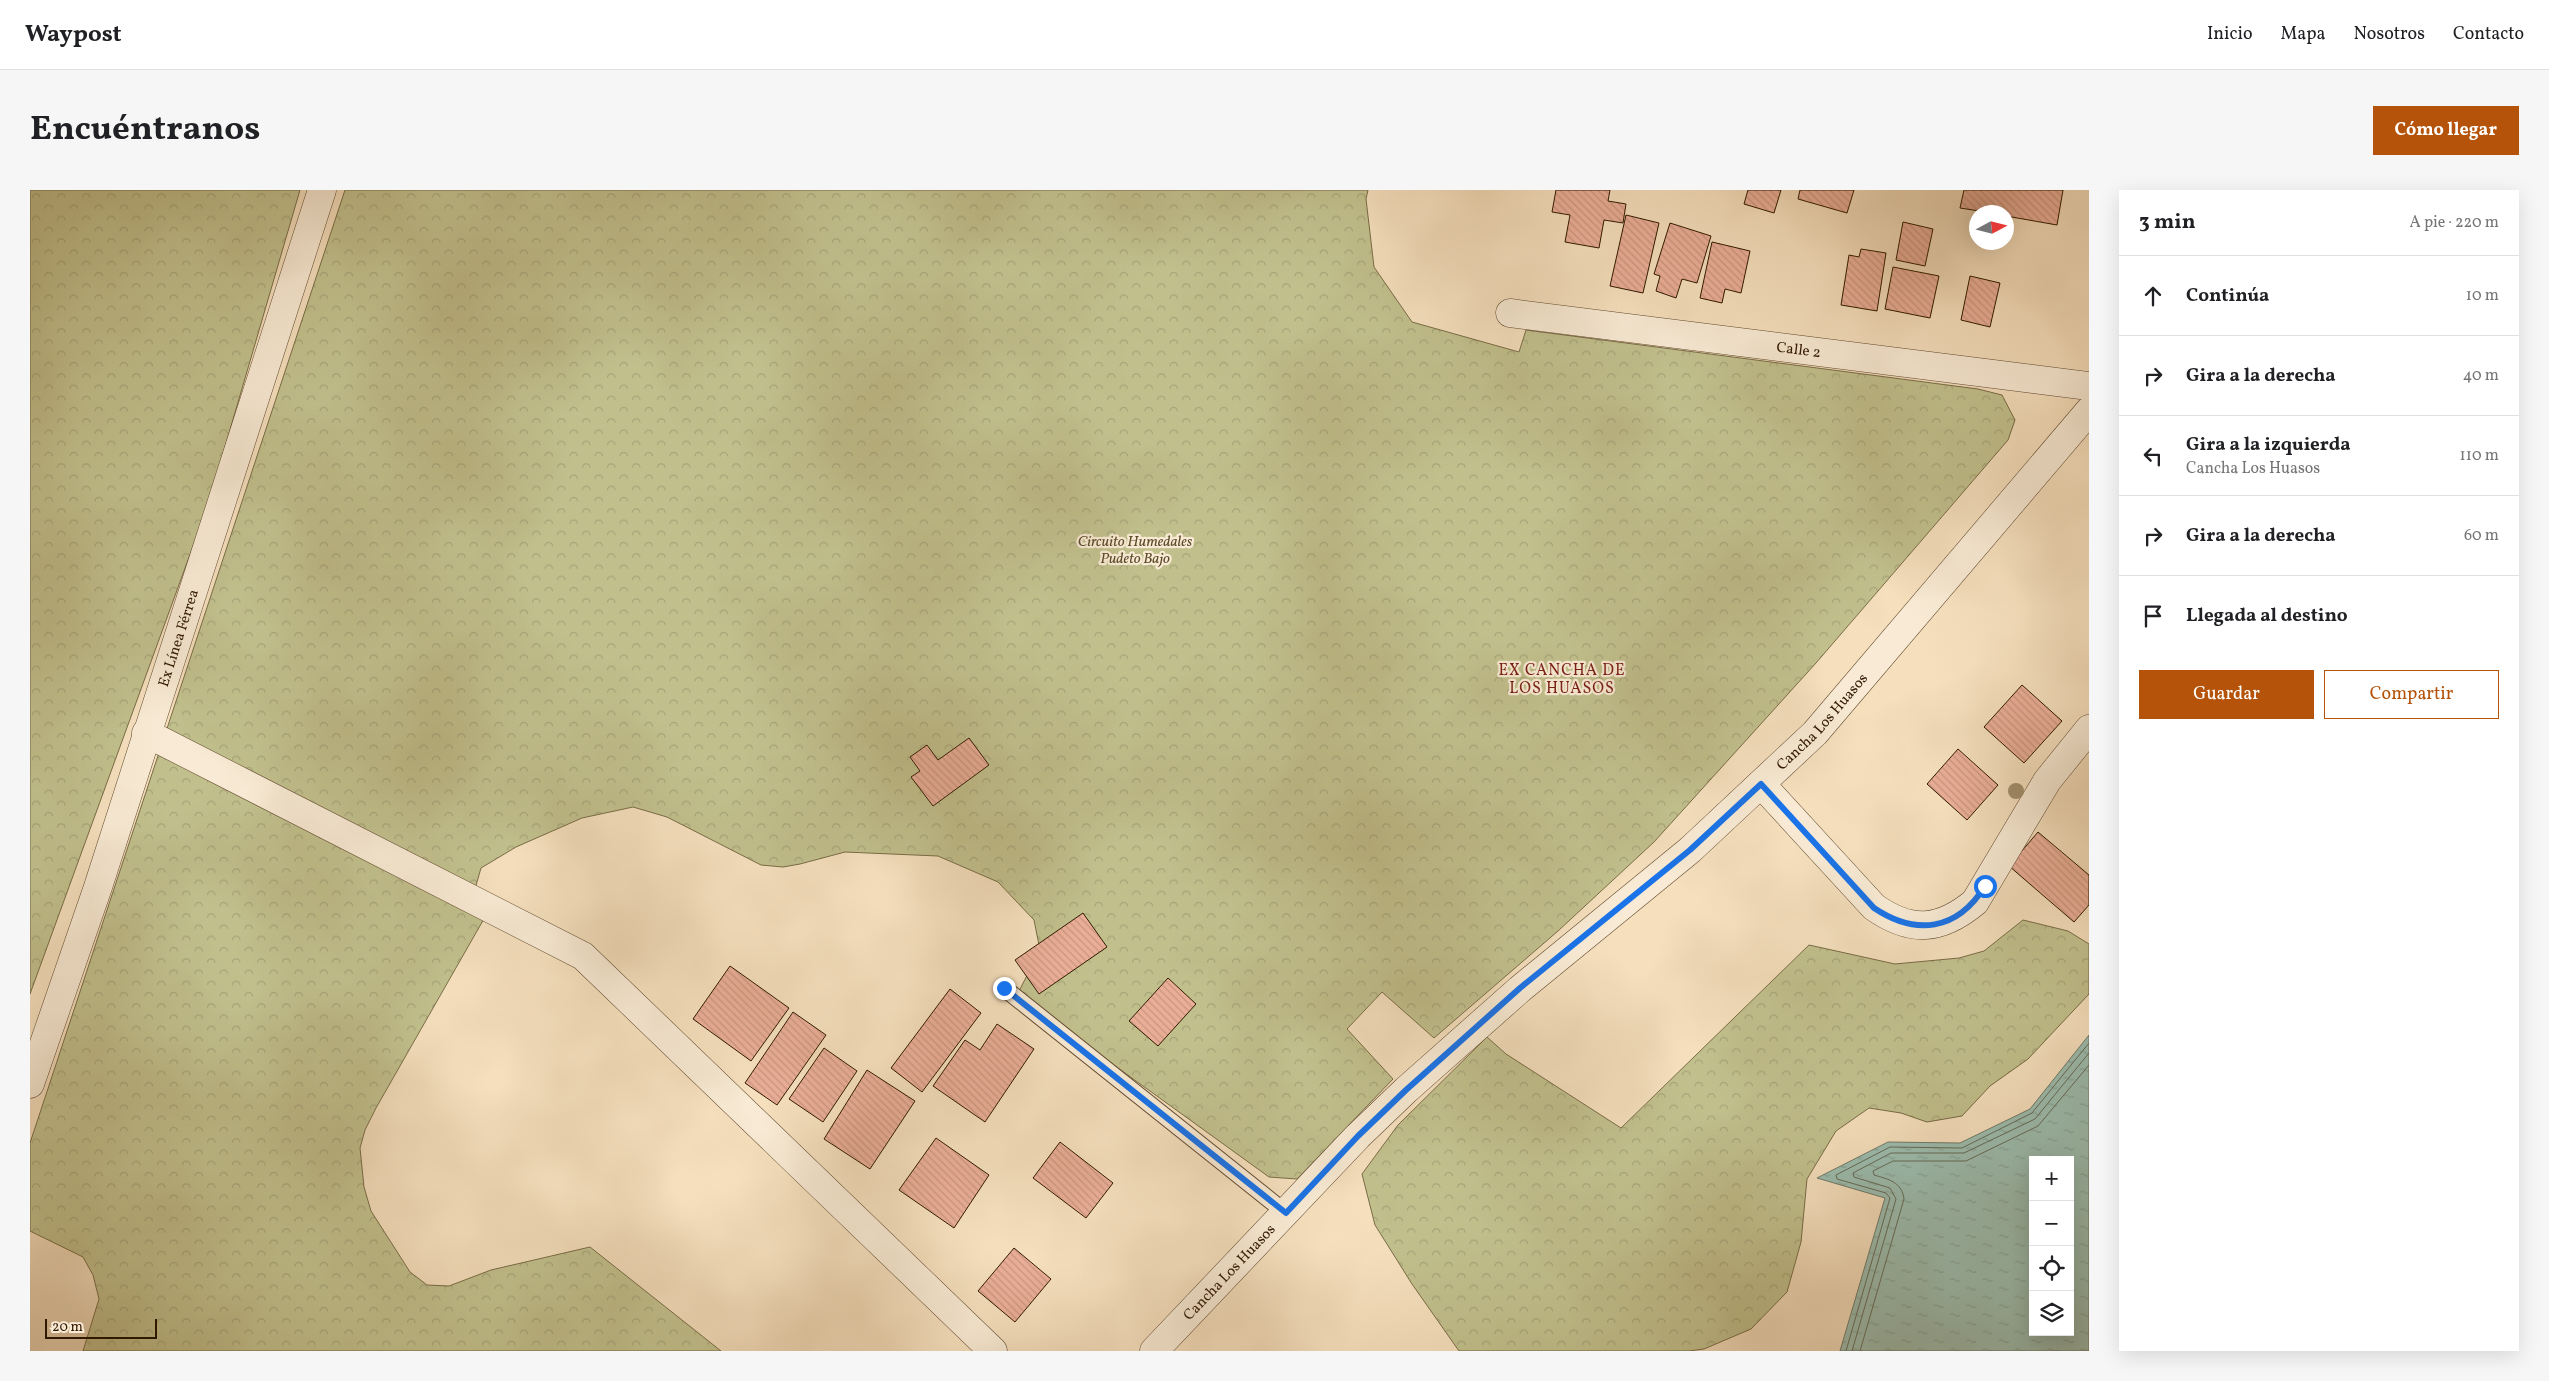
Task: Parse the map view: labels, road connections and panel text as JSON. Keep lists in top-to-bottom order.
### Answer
{
  "streets": {
    "street": ["Calle 2", "Ex Línea Férrea", "Cancha Los Huasos"]
  },
  "districts": ["EX CANCHA DE LOS HUASOS"],
  "parks": ["Circuito Humedales Pudeto Bajo"],
  "scale_bar": "20 m",
  "north": "right",
  "page": {
    "header": "Waypost",
    "nav": [
      "Inicio",
      "Mapa",
      "Nosotros",
      "Contacto"
    ],
    "title": "Encuéntranos",
    "buttons": [
      "Cómo llegar",
      ["Guardar", "Compartir"]
    ],
    "heading": ["3 min", "A pie · 220 m"],
    "list": [
      ["Continúa", "10 m"],
      ["Gira a la derecha", "40 m"],
      ["Gira a la izquierda", "Cancha Los Huasos", "110 m"],
      ["Gira a la derecha", "60 m"],
      "Llegada al destino"
    ],
    "map_buttons": ["+", "−"],
    "scale": "20 m"
  }
}
